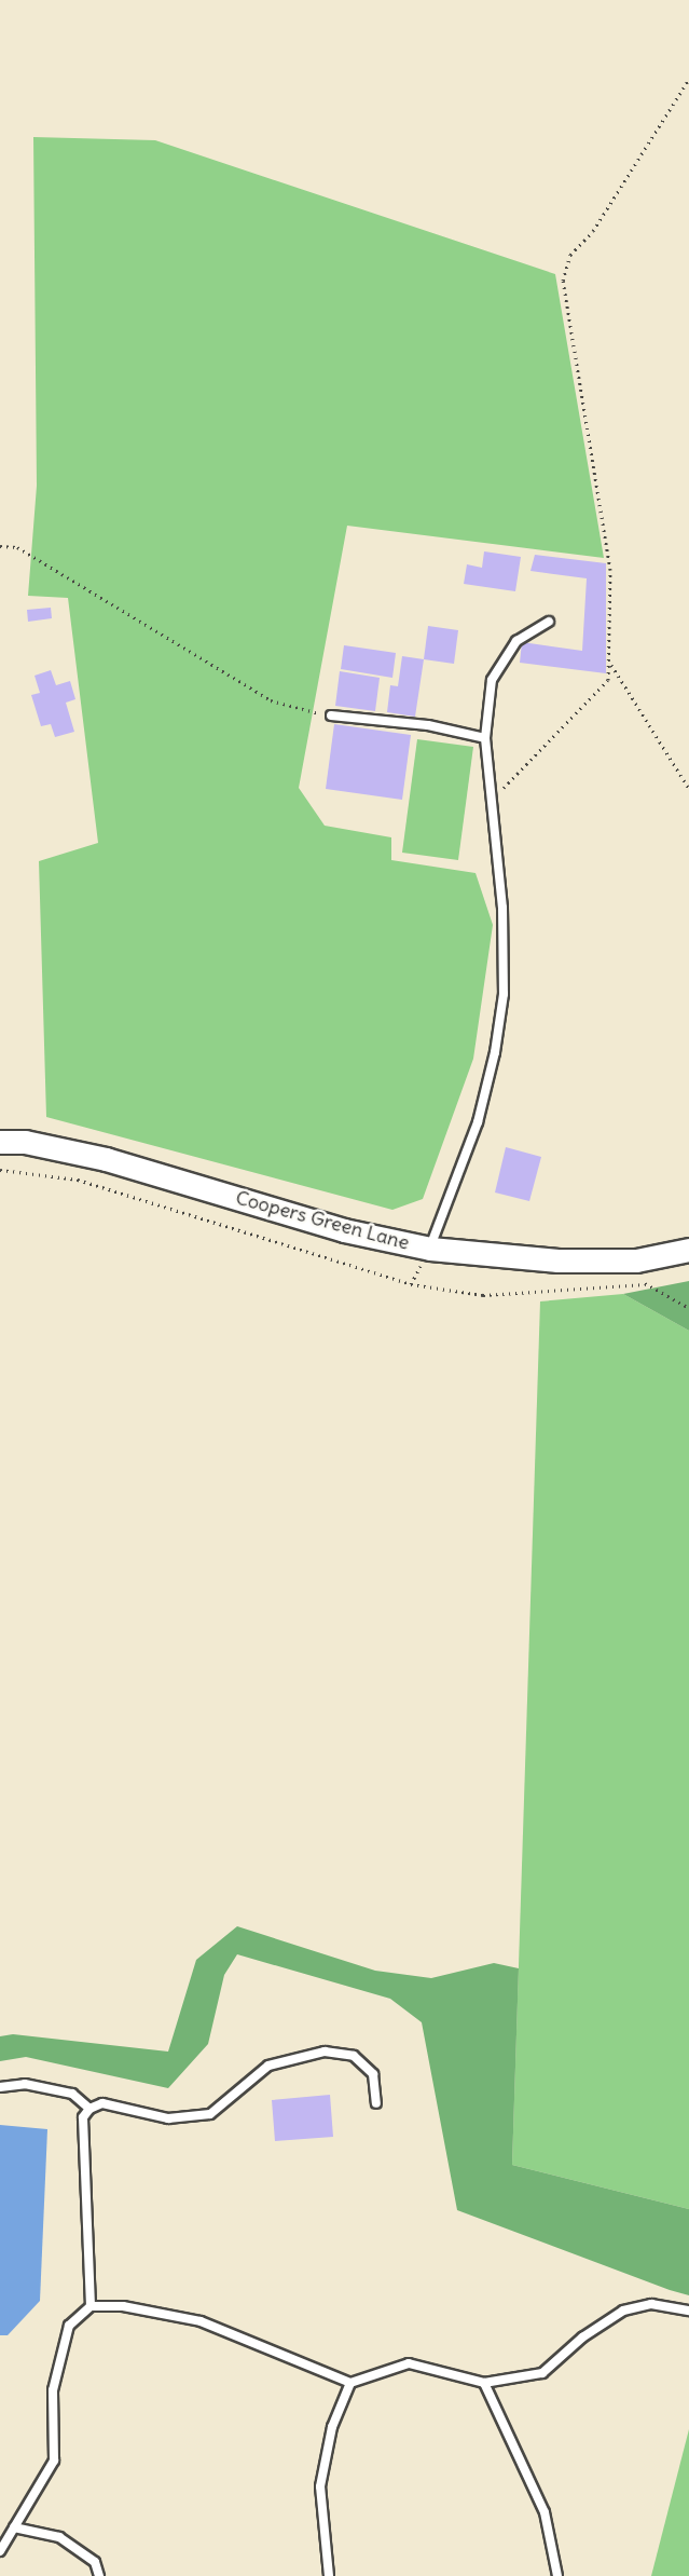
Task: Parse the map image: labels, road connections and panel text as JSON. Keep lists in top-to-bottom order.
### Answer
{
  "streets": {
    "street": ["Coopers Green Lane"]
  }
}
